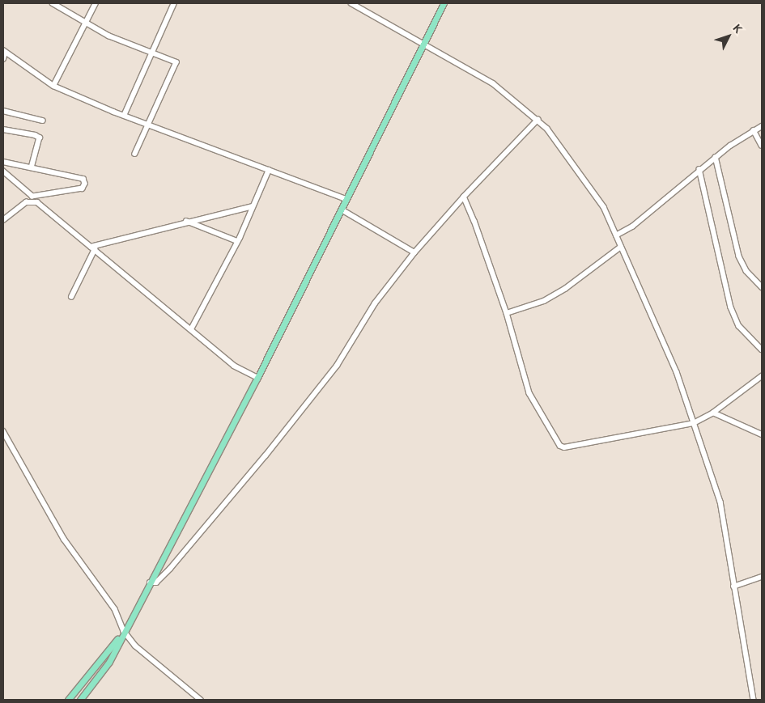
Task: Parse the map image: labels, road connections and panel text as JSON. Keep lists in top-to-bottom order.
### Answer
{
  "north": "top right"
}
